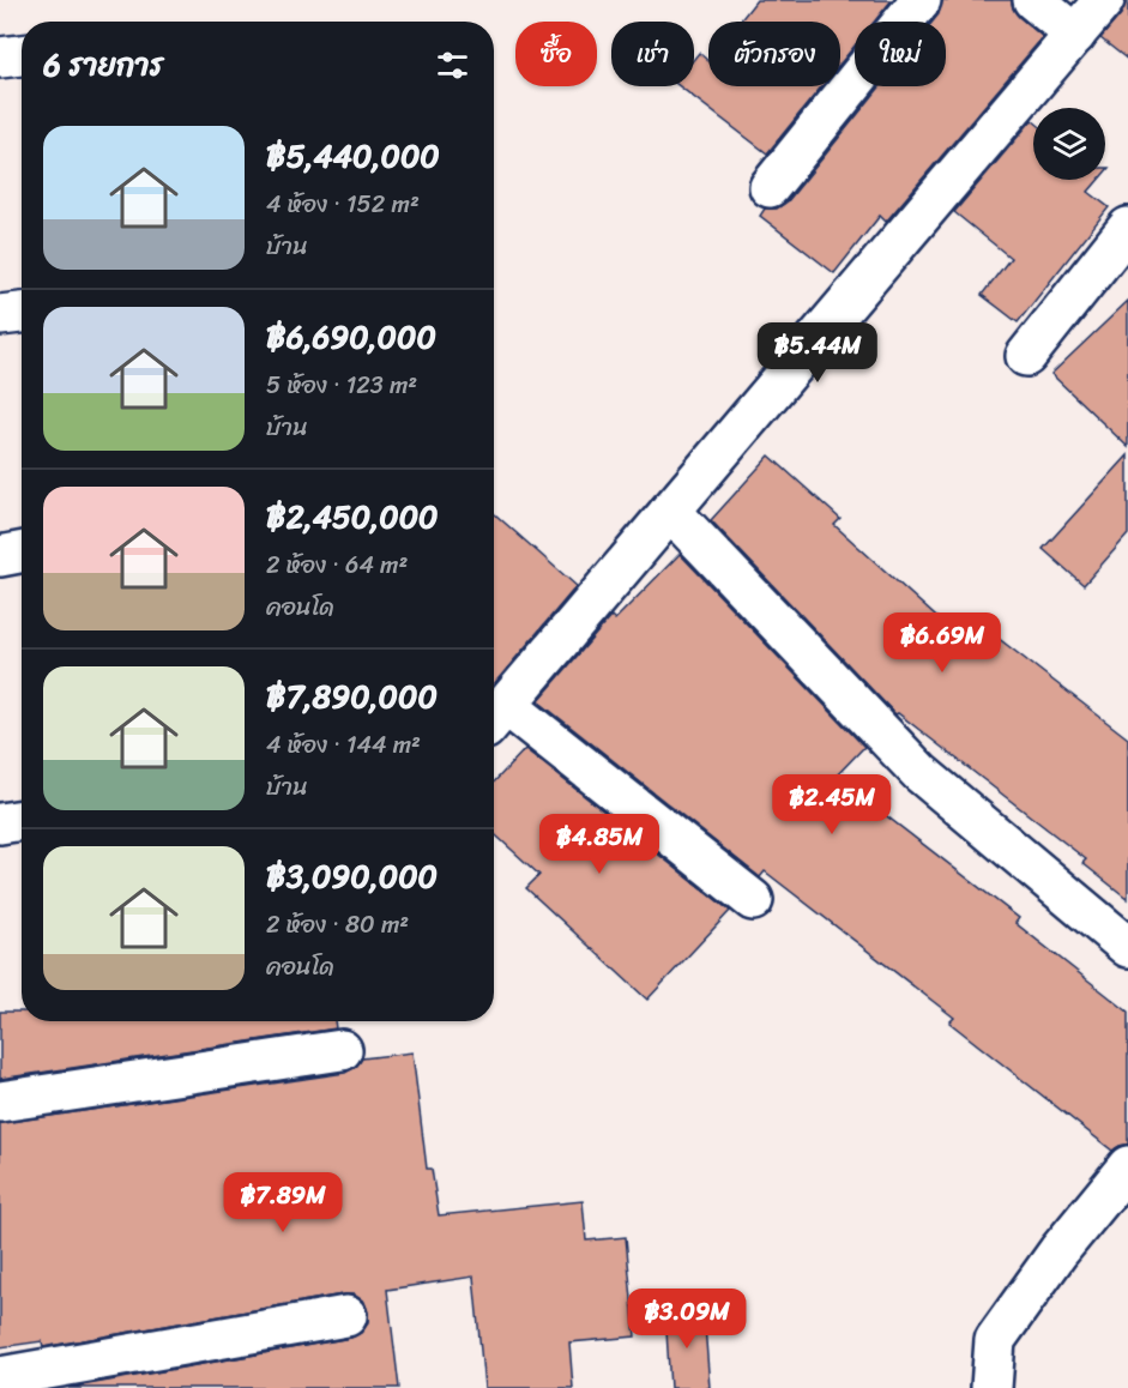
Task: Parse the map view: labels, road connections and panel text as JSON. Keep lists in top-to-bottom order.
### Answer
{
  "page": {
    "chip": [
      "ซื้อ",
      "เช่า",
      "ตัวกรอง",
      "ใหม่"
    ],
    "heading": "6 รายการ",
    "list": [
      {
        "name": "฿5,440,000",
        "note": "4 ห้อง · 152 m² · บ้าน"
      },
      {
        "name": "฿6,690,000",
        "note": "5 ห้อง · 123 m² · บ้าน"
      },
      {
        "name": "฿2,450,000",
        "note": "2 ห้อง · 64 m² · คอนโด"
      },
      {
        "name": "฿7,890,000",
        "note": "4 ห้อง · 144 m² · บ้าน"
      },
      {
        "name": "฿3,090,000",
        "note": "2 ห้อง · 80 m² · คอนโด"
      }
    ],
    "price": [
      "฿5.44M",
      "฿6.69M",
      "฿2.45M",
      "฿4.85M",
      "฿7.89M",
      "฿3.09M"
    ]
  }
}
